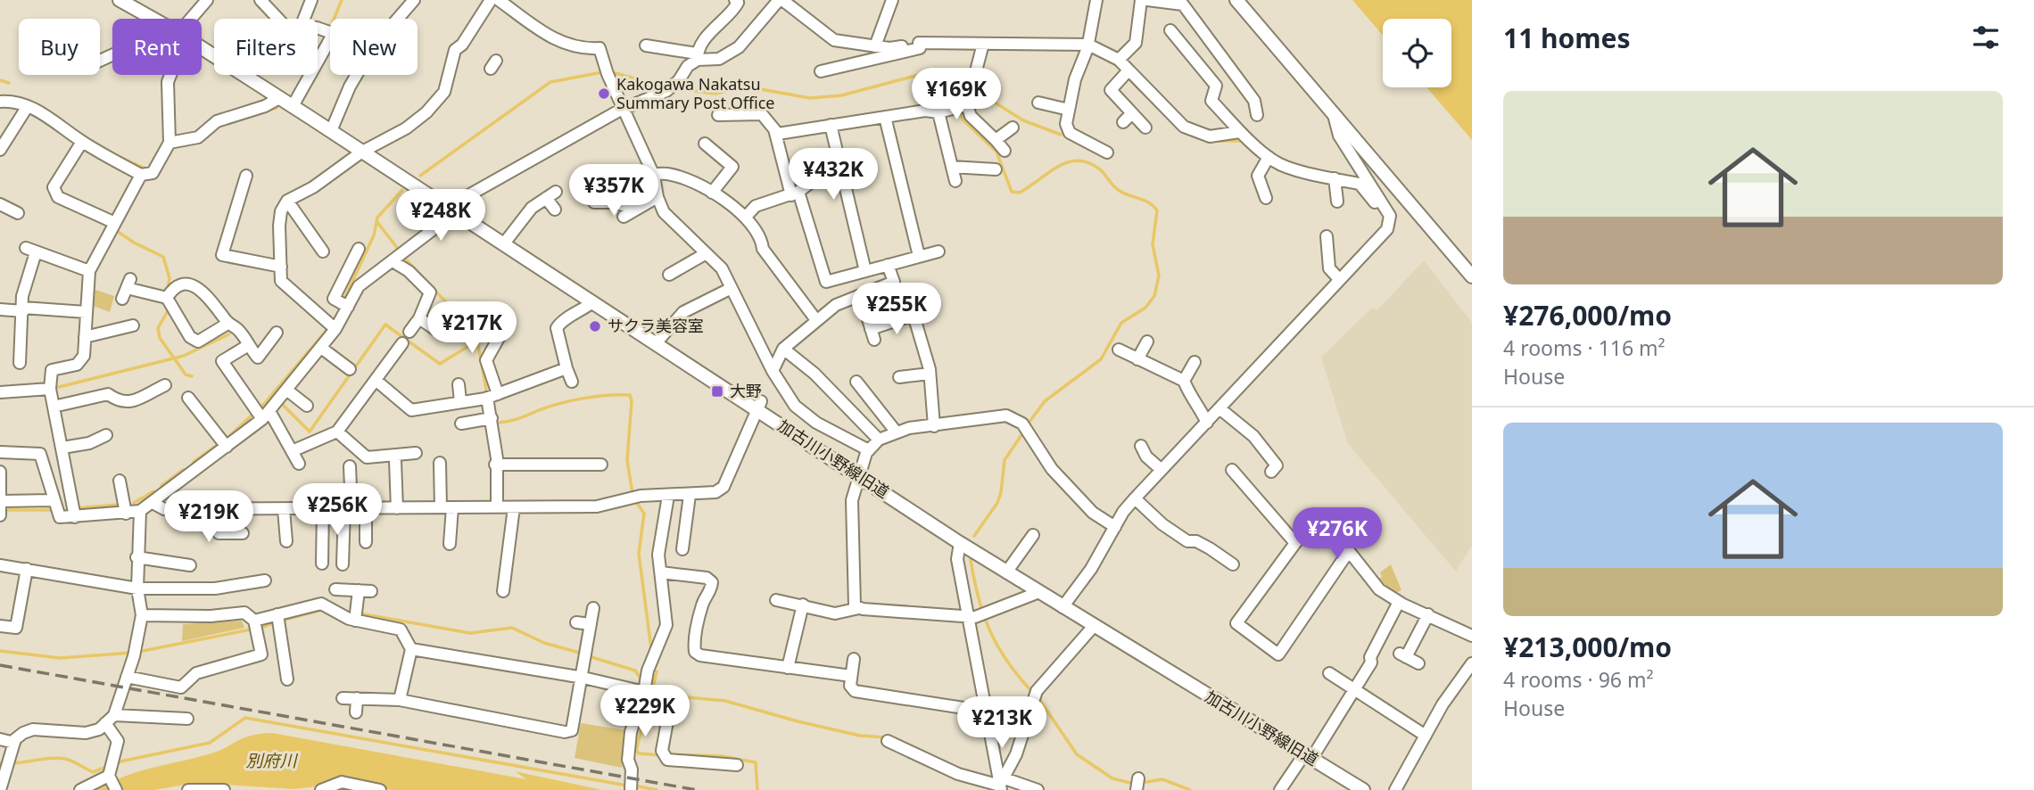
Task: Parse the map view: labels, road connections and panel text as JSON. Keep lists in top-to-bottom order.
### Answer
{
  "streets": {
    "street": ["加古川小野線旧道"]
  },
  "water": ["別府川"],
  "places": {
    "other": ["Kakogawa Nakatsu Summary Post Office", "サクラ美容室"],
    "transit": ["大野"]
  },
  "page": {
    "heading": "11 homes",
    "chip": [
      "Buy",
      "Rent",
      "Filters",
      "New"
    ],
    "price": [
      "¥169K",
      "¥432K",
      "¥357K",
      "¥248K",
      "¥255K",
      "¥217K",
      "¥256K",
      "¥219K",
      "¥276K",
      "¥229K",
      "¥213K"
    ],
    "list": [
      {
        "name": "¥276,000/mo",
        "note": "4 rooms · 116 m² · House"
      },
      {
        "name": "¥213,000/mo",
        "note": "4 rooms · 96 m² · House"
      }
    ]
  }
}
